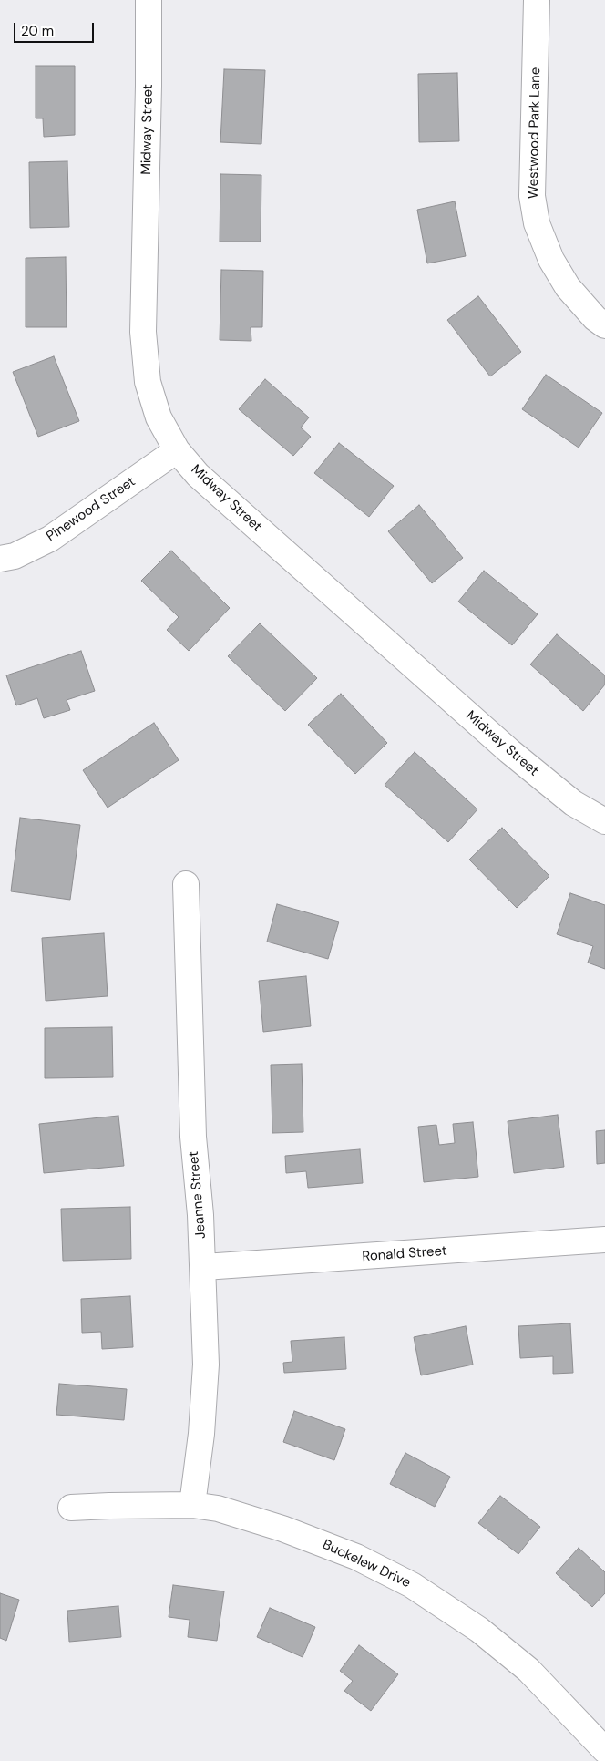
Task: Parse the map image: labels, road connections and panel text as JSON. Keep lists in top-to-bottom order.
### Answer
{
  "streets": {
    "street": [
      "Midway Street",
      "Westwood Park Lane",
      "Pinewood Street",
      "Jeanne Street",
      "Ronald Street",
      "Buckelew Drive"
    ]
  },
  "crossings": [
    ["Midway Street", "Pinewood Street"],
    ["Jeanne Street", "Ronald Street"],
    ["Jeanne Street", "Buckelew Drive"]
  ],
  "scale_bar": "20 m"
}
